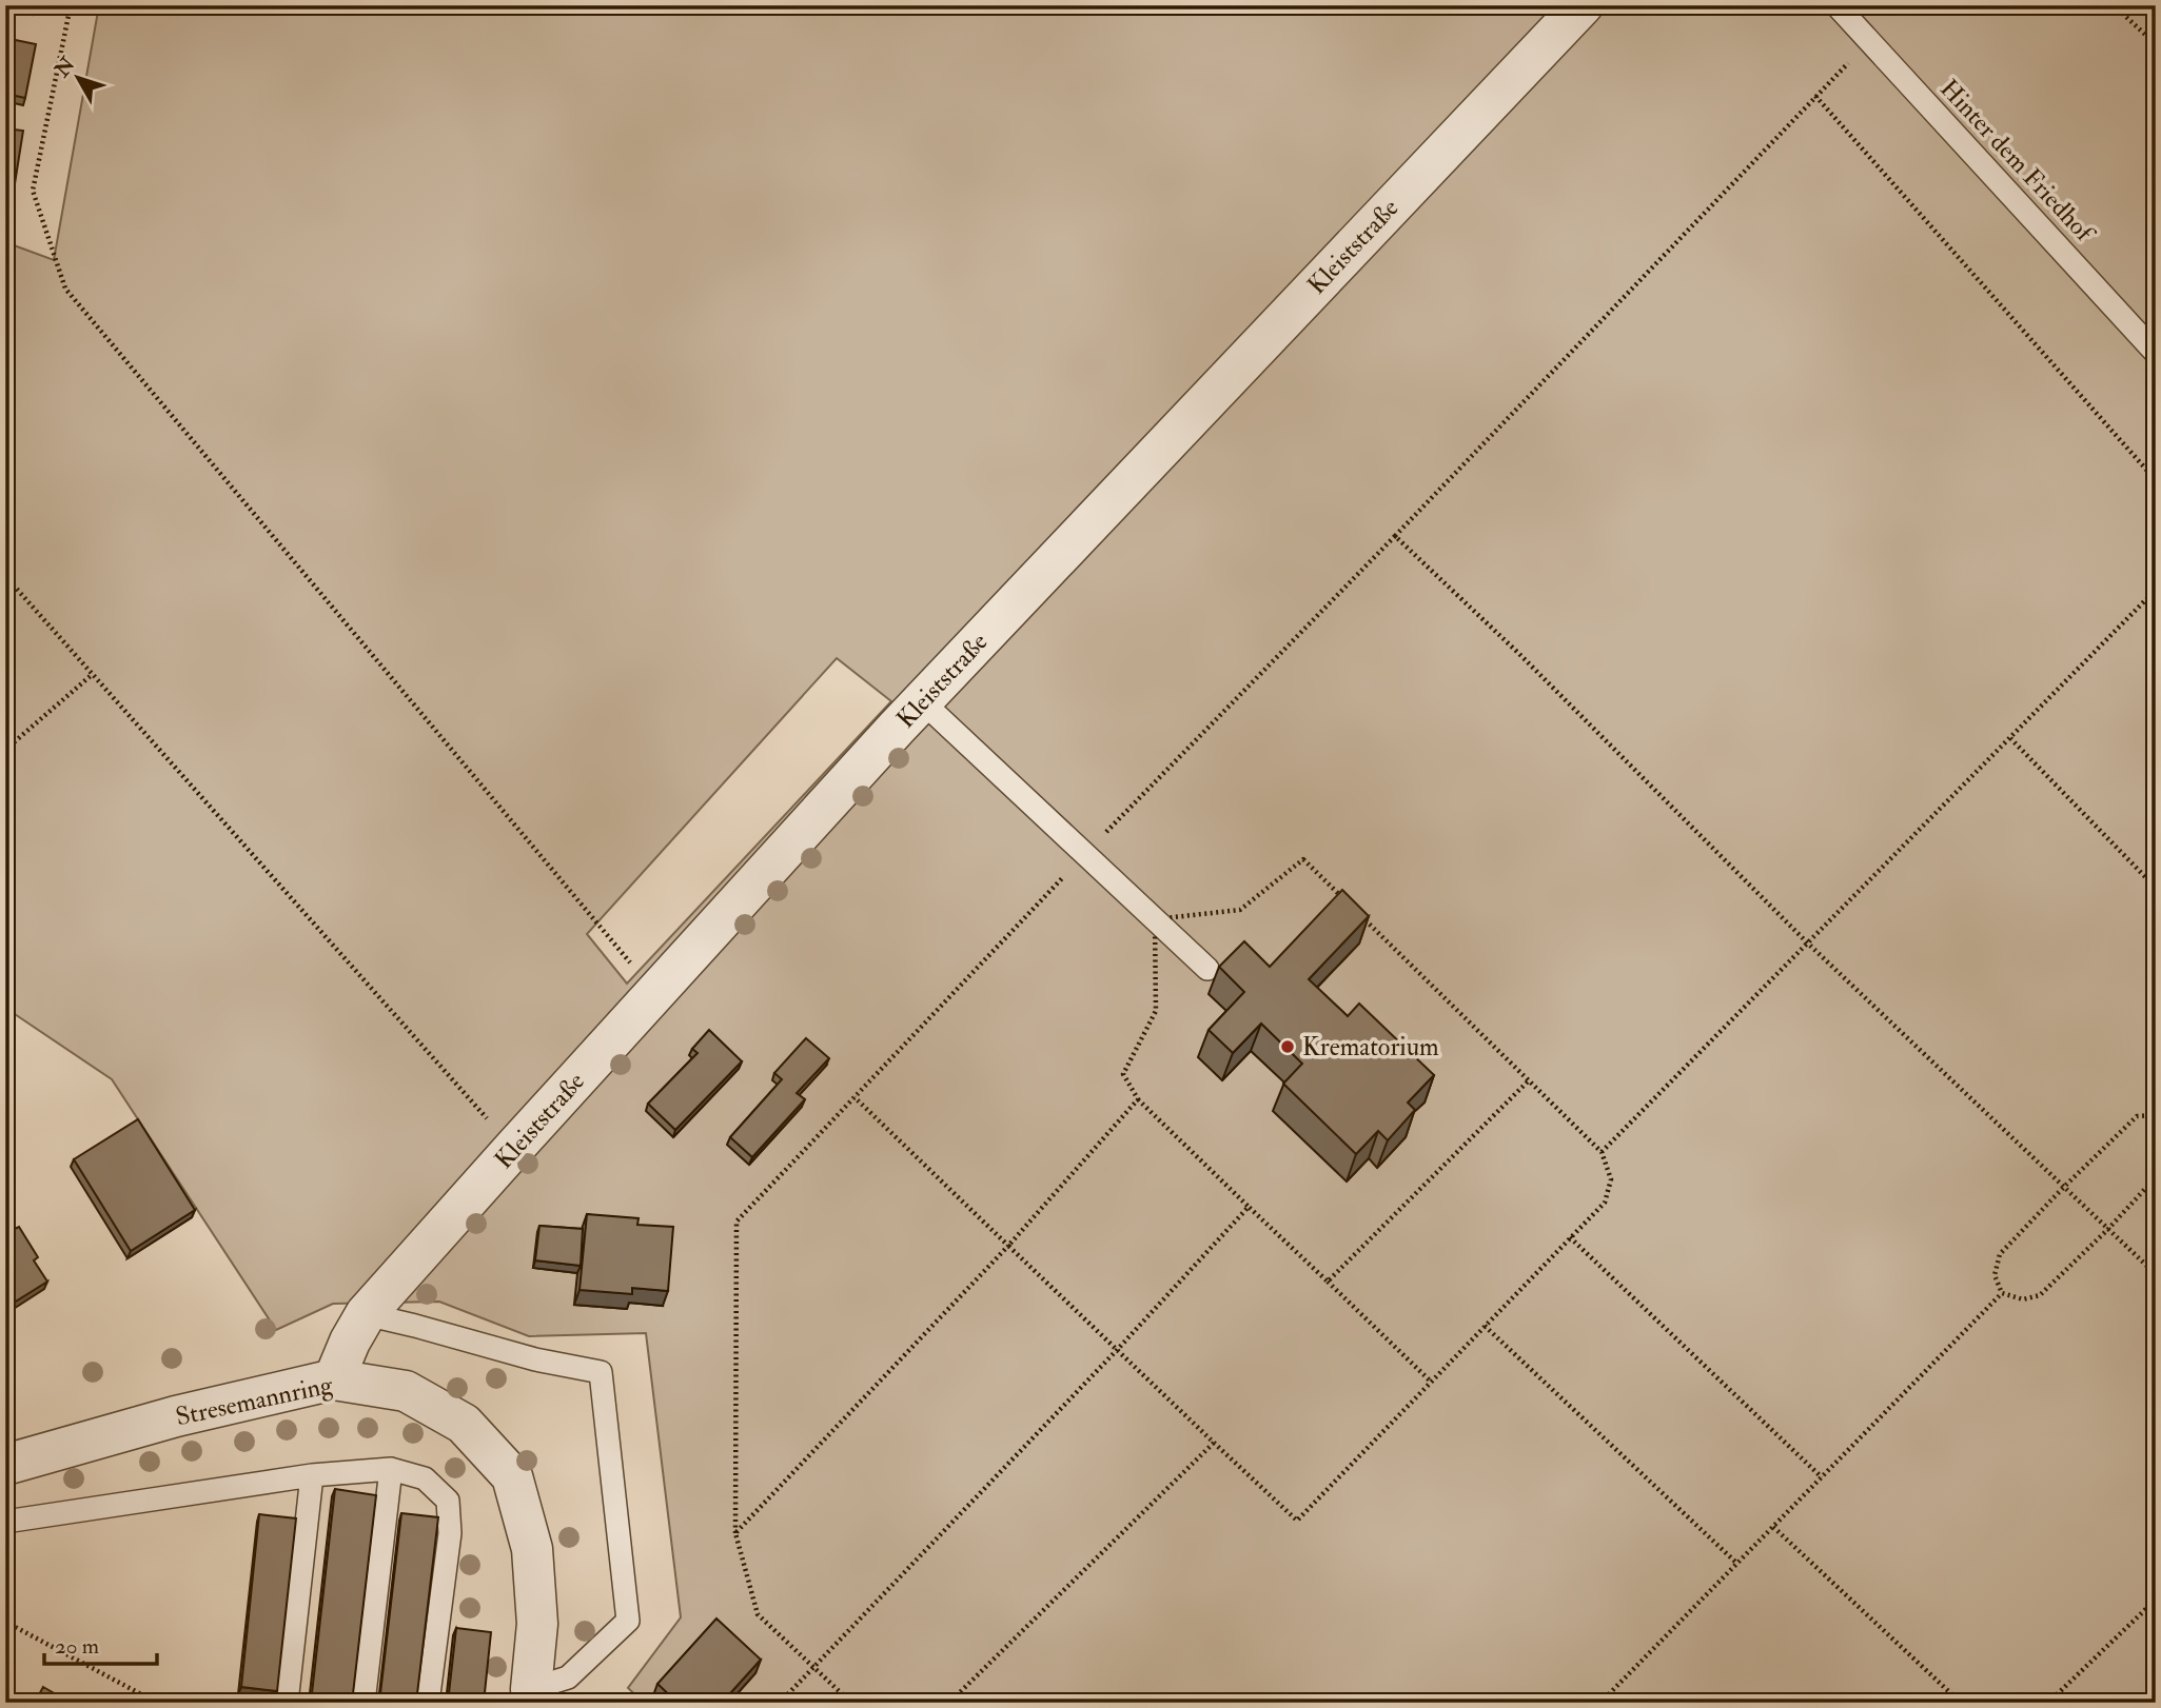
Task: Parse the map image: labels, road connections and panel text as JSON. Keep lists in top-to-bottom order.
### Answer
{
  "streets": {
    "street": ["Kleiststraße", "Stresemannring"],
    "lane": ["Hinter dem Friedhof"]
  },
  "crossings": [
    ["Kleiststraße", "Stresemannring"]
  ],
  "places": ["Krematorium"],
  "scale_bar": "20 m",
  "north": "top left"
}
